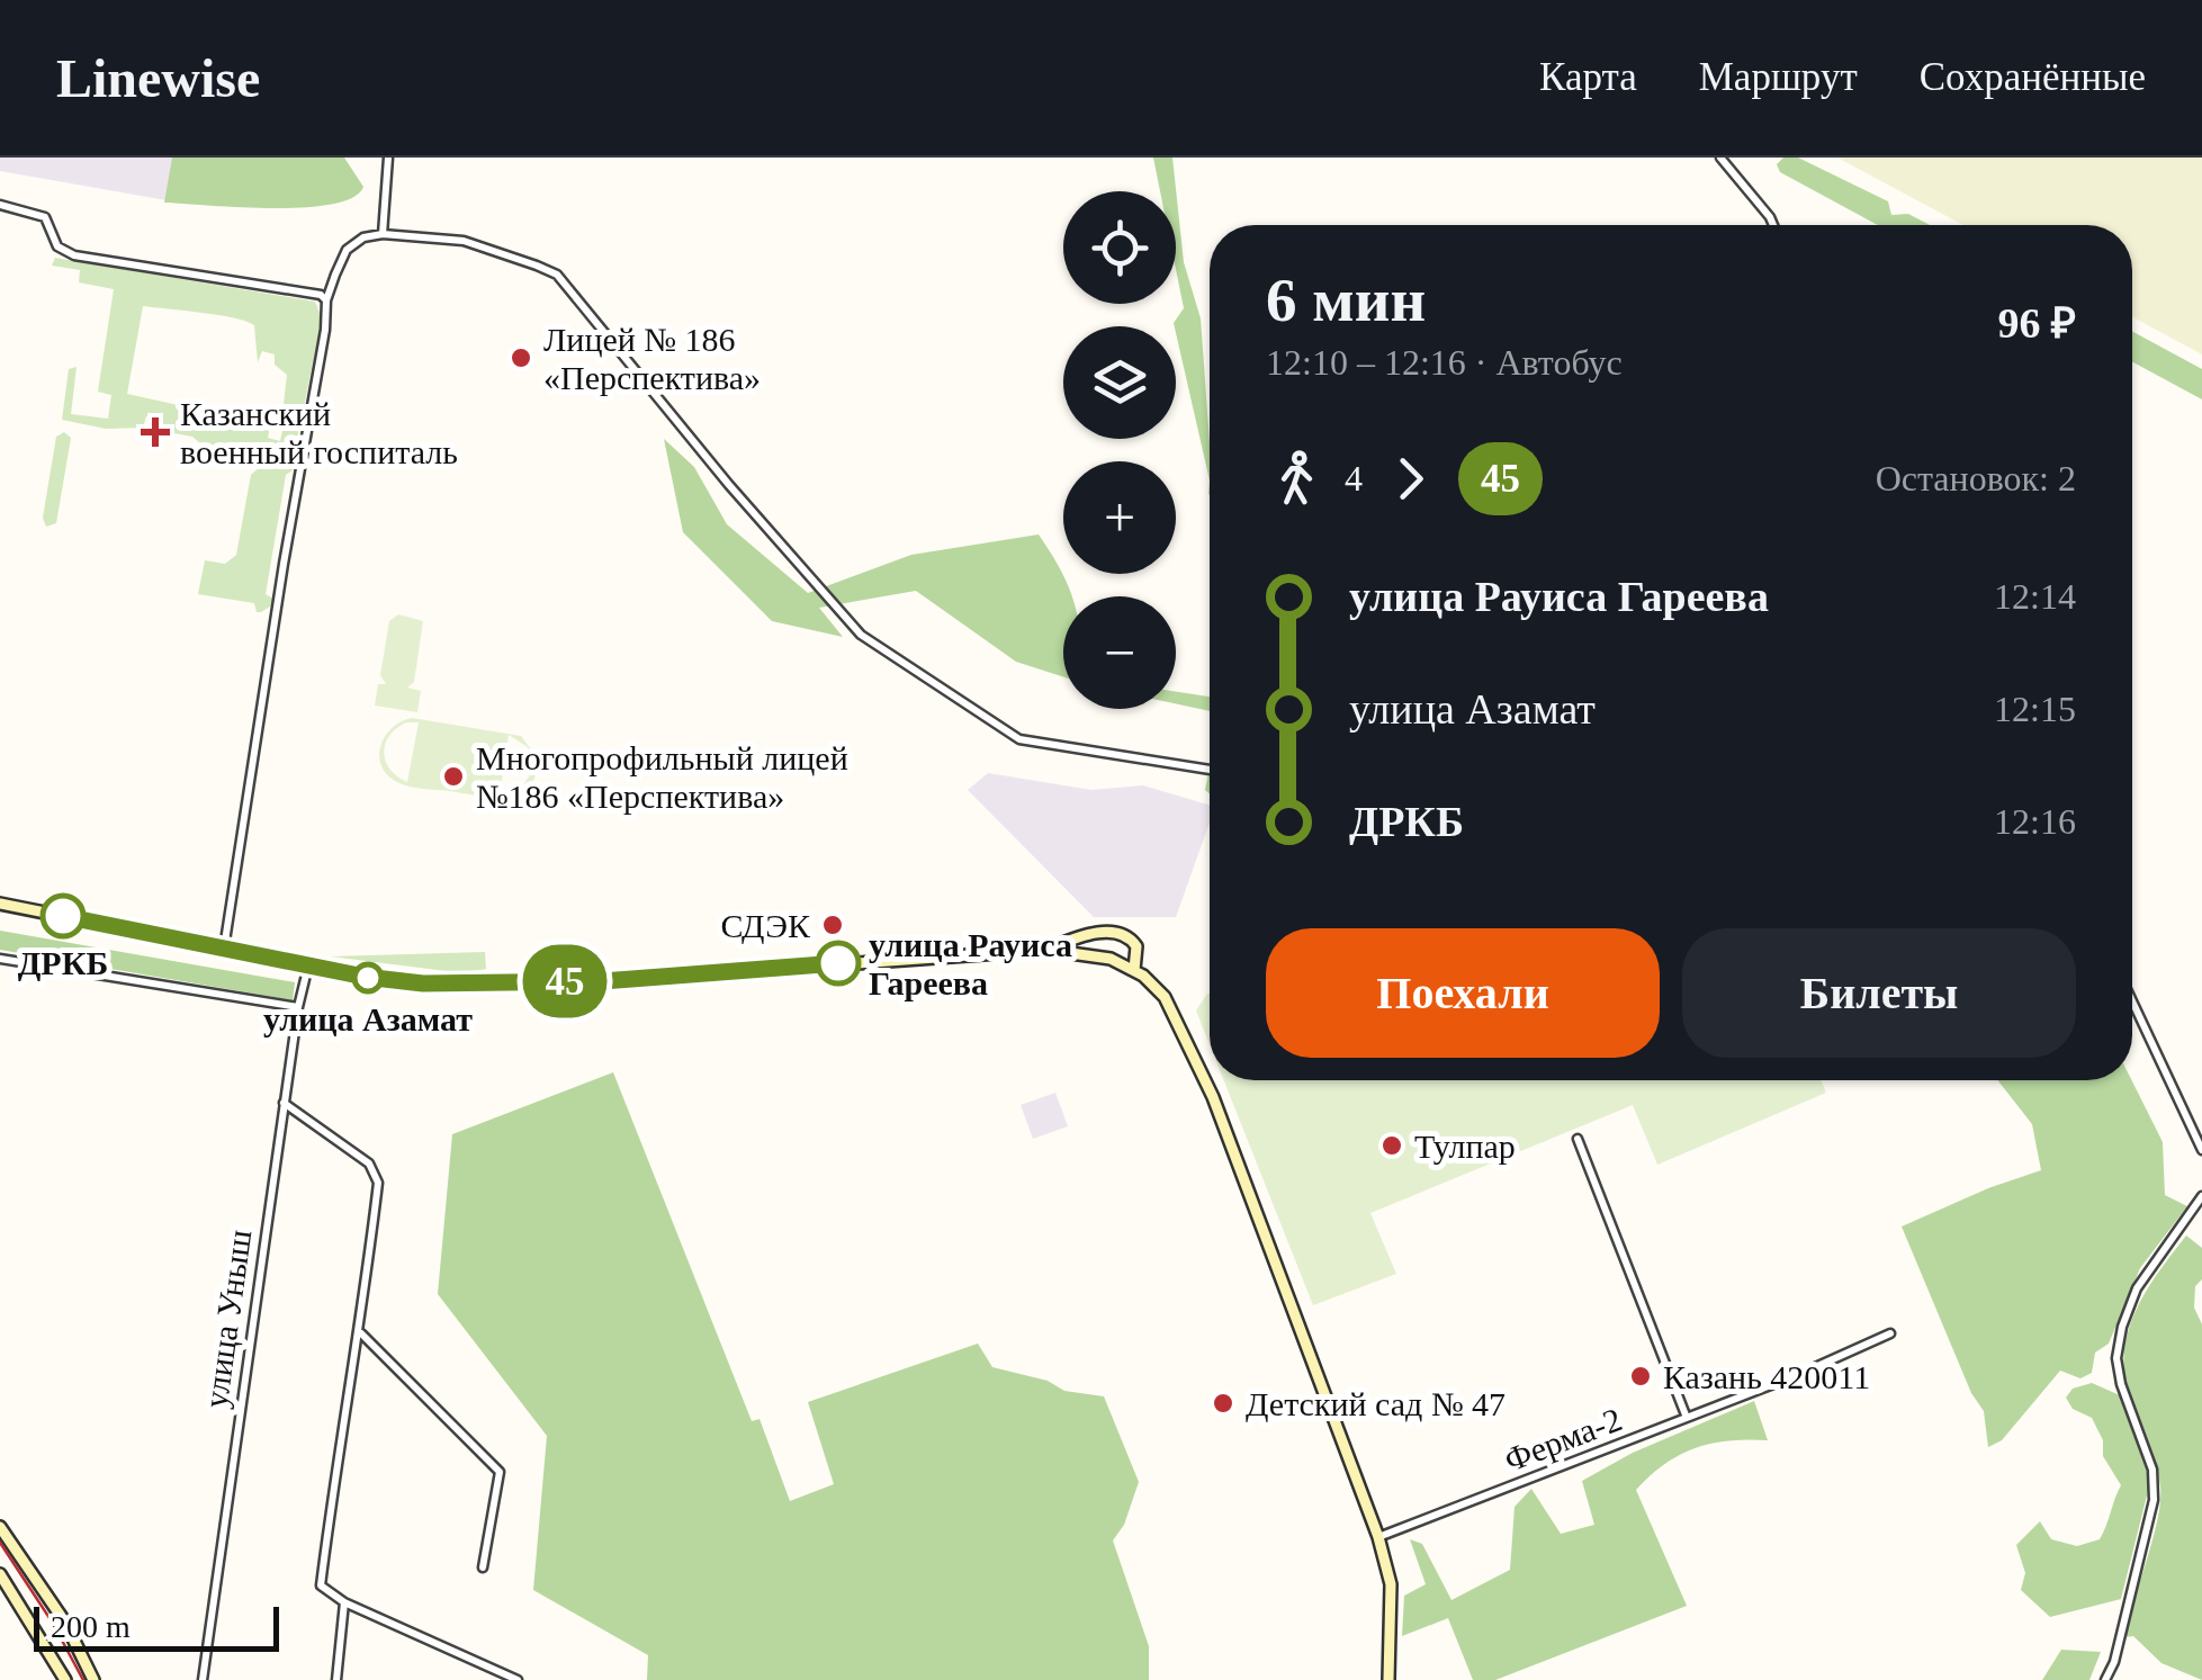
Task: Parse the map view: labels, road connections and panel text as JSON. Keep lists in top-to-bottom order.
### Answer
{
  "streets": {
    "street": ["улица Уныш", "Ферма-2"]
  },
  "places": {
    "other": [
      "Лицей № 186 «Перспектива»",
      "Многопрофильный лицей №186 «Перспектива»",
      "ДРКБ",
      "СДЭК",
      "улица Рауиса Гареева",
      "улица Азамат",
      "Тулпар",
      "Казань 420011",
      "Детский сад № 47"
    ],
    "health": ["Казанский военный госпиталь"]
  },
  "lines": ["bus line 45"],
  "scale_bar": "200 m",
  "page": {
    "header": "Linewise",
    "nav": ["Карта", "Маршрут", "Сохранённые"],
    "on_map": "45",
    "map_buttons": ["+", "−"],
    "heading": ["6 мин", "12:10 – 12:16 · Автобус", "96 ₽"],
    "legs": ["4", "45", "Остановок: 2"],
    "list": [
      {
        "name": "улица Рауиса Гареева",
        "value": "12:14"
      },
      {
        "name": "улица Азамат",
        "value": "12:15"
      },
      {
        "name": "ДРКБ",
        "value": "12:16"
      }
    ],
    "buttons": ["Поехали", "Билеты"],
    "scale": "200 m"
  }
}
